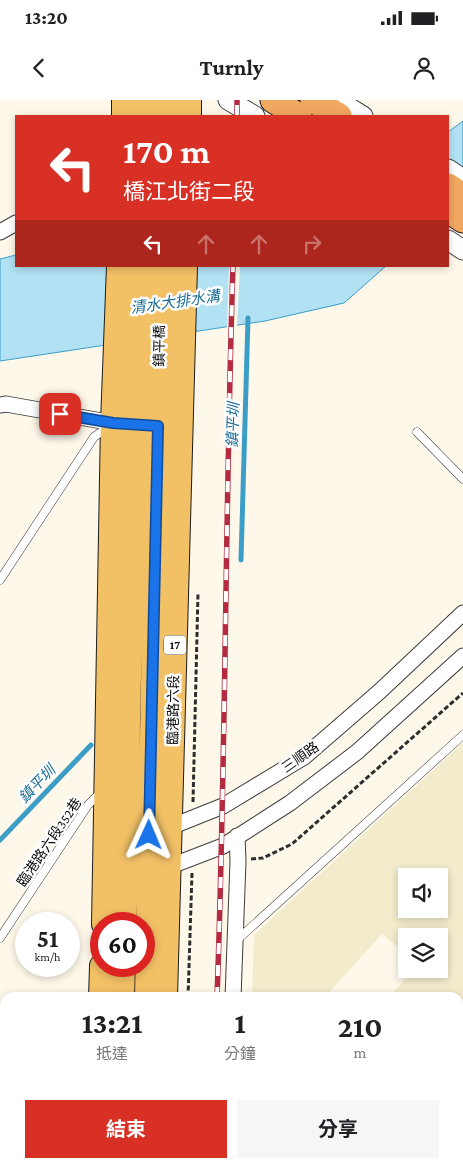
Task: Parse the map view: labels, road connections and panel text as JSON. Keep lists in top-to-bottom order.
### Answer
{
  "streets": {
    "main road": ["鎮平橋", "17", "臨港路六段"],
    "street": ["三順路"],
    "lane": ["臨港路六段352巷"]
  },
  "crossings": [
    ["鎮平橋", "17"],
    ["鎮平橋", "臨港路六段"],
    ["17", "臨港路六段"],
    ["臨港路六段", "三順路"],
    ["臨港路六段", "臨港路六段352巷"]
  ],
  "water": ["清水大排水溝", "鎮平圳"],
  "page": {
    "status": "13:20",
    "header": "Turnly",
    "turn": ["170 m", "橋江北街二段"],
    "speed": "51 km/h",
    "limit": "60",
    "eta": [
      "13:21",
      "抵達",
      "1",
      "分鐘",
      "210",
      "m"
    ],
    "buttons": ["結束", "分享"]
  }
}
